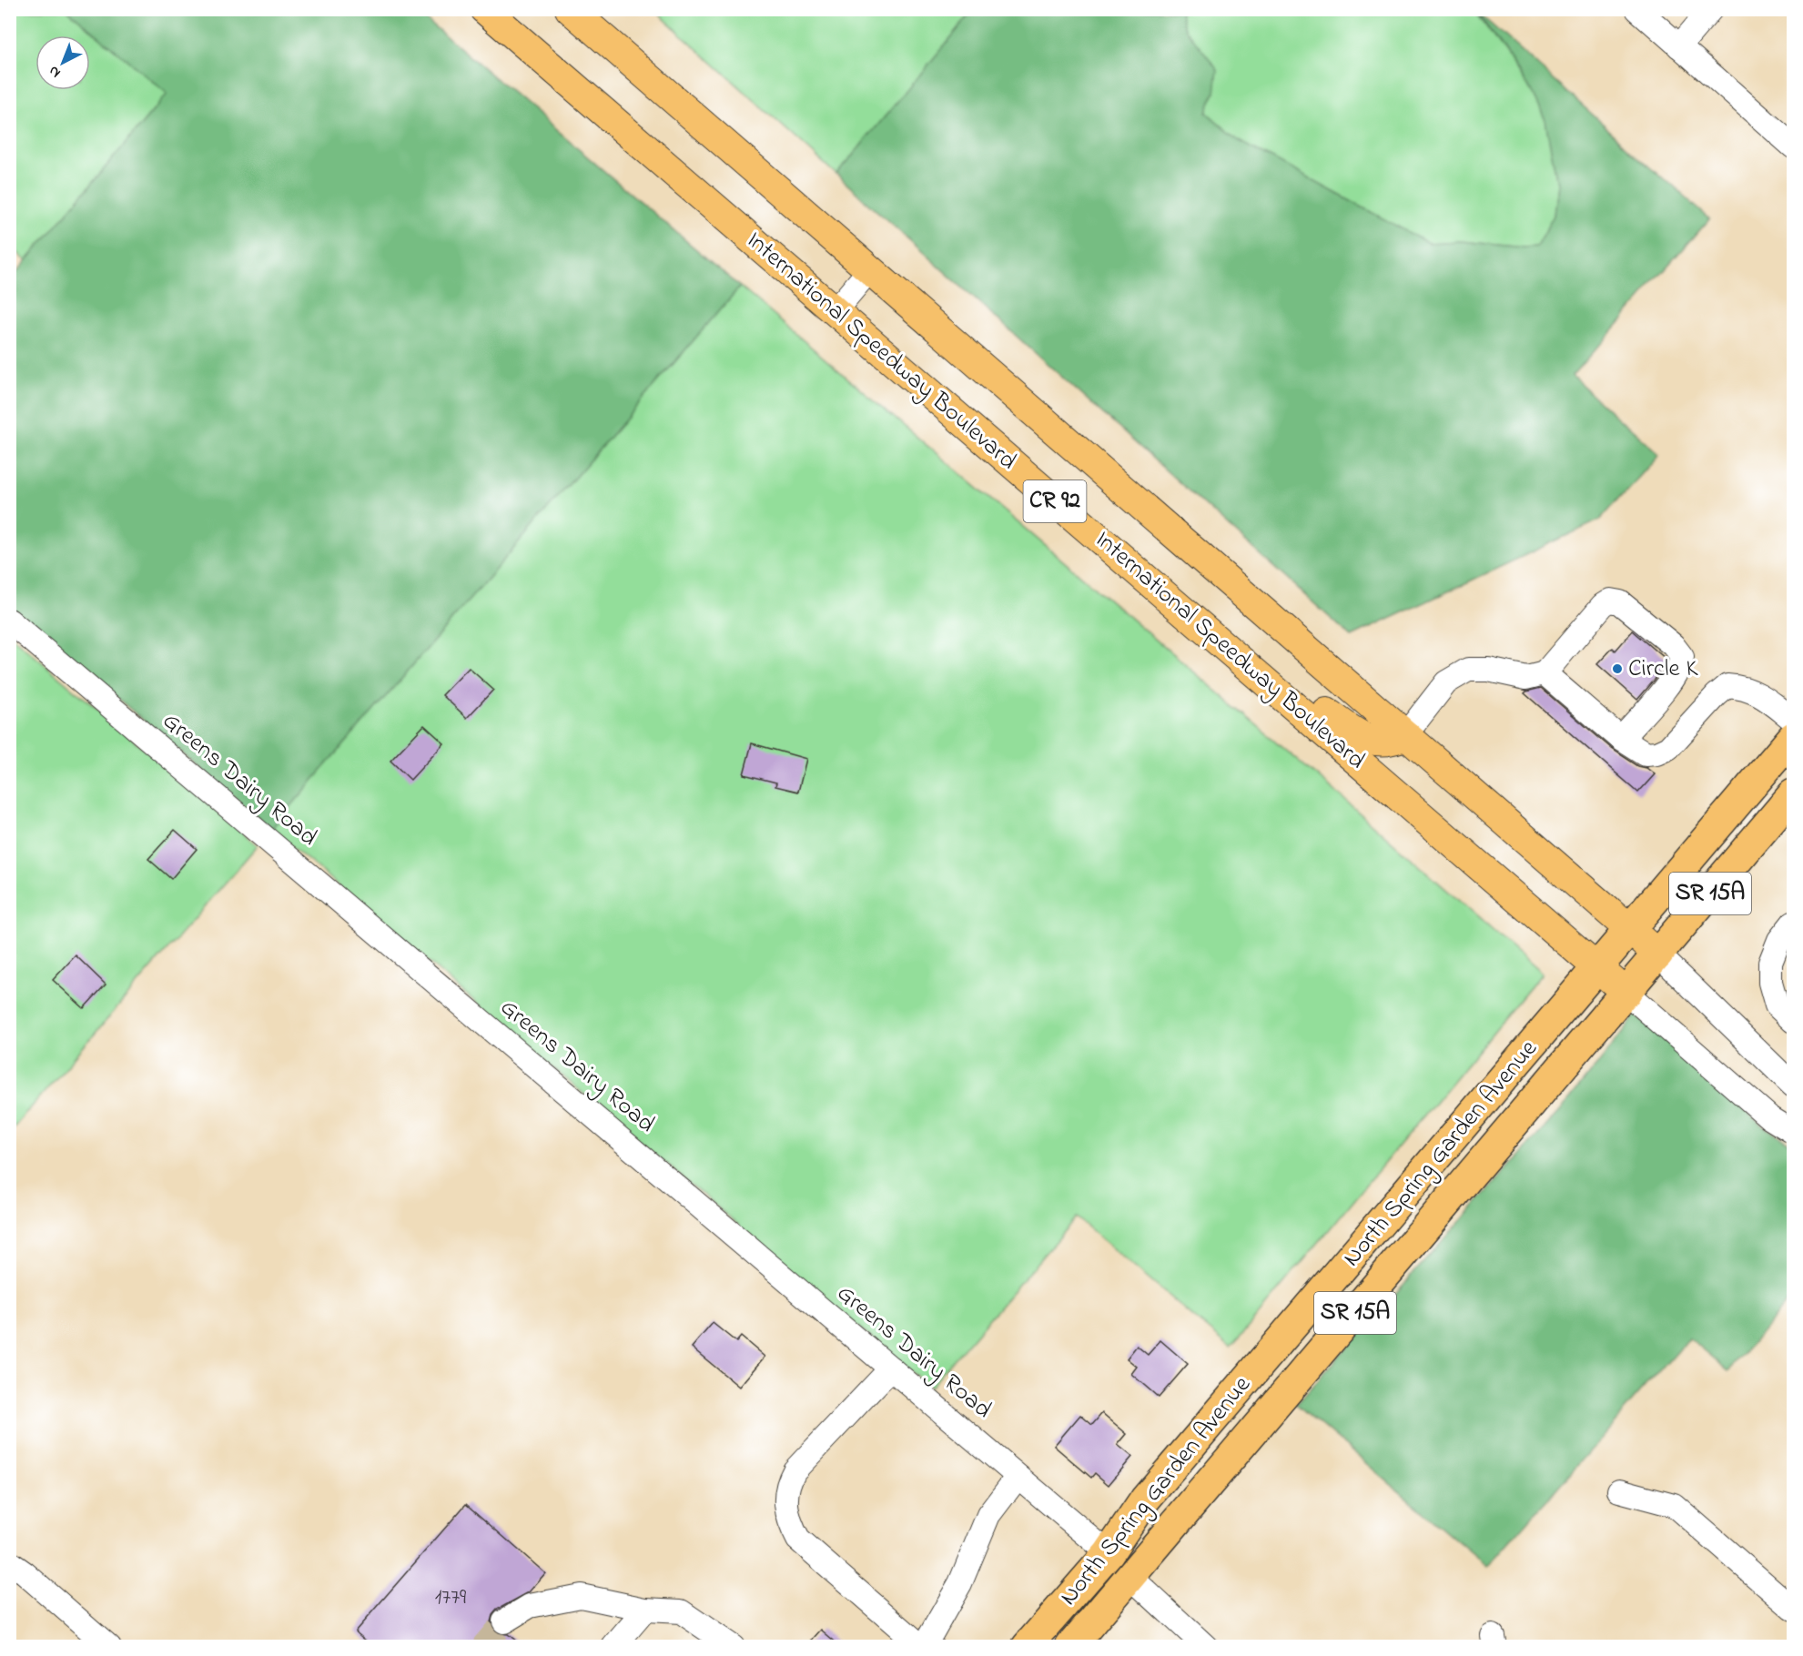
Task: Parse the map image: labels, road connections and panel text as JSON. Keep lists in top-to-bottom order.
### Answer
{
  "streets": {
    "highway": ["SR 15A", "North Spring Garden Avenue"],
    "main road": ["International Speedway Boulevard", "CR 92"],
    "street": ["Greens Dairy Road"]
  },
  "crossings": [
    ["International Speedway Boulevard", "North Spring Garden Avenue"],
    ["Greens Dairy Road", "North Spring Garden Avenue"]
  ],
  "places": ["Circle K"],
  "house_numbers": ["1779"],
  "north": "bottom left"
}
